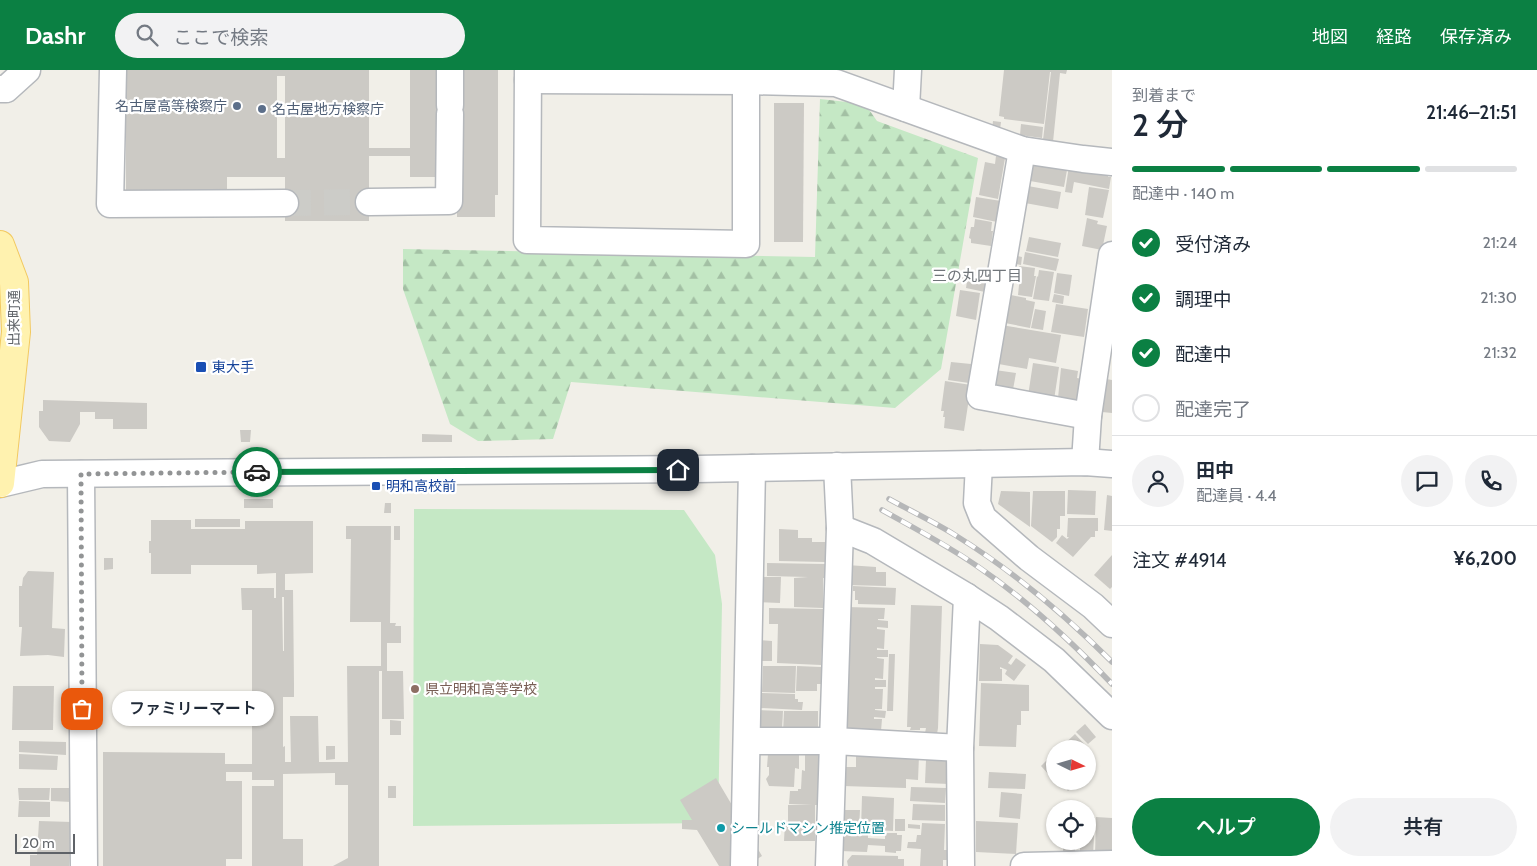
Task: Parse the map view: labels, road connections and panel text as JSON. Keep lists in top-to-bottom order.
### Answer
{
  "streets": {
    "main road": ["出来町通"]
  },
  "districts": ["三の丸四丁目"],
  "places": {
    "other": [
      "名古屋高等検察庁",
      "名古屋地方検察庁",
      "県立明和高等学校",
      "ファミリーマート",
      "シールドマシン推定位置"
    ],
    "transit": ["東大手", "明和高校前"]
  },
  "scale_bar": "20 m",
  "north": "right",
  "page": {
    "header": "Dashr",
    "search": "ここで検索",
    "nav": ["地図", "経路", "保存済み"],
    "heading": ["2 分", "到着まで", "21:46–21:51"],
    "panel": [
      "田中",
      "配達員 · 4.4",
      "注文 #4914",
      "¥6,200"
    ],
    "bar": "配達中 · 140 m",
    "list": [
      ["受付済み", "21:24"],
      ["調理中", "21:30"],
      ["配達中", "21:32"],
      "配達完了"
    ],
    "bubble": "ファミリーマート",
    "buttons": ["ヘルプ", "共有"],
    "scale": "20 m"
  }
}
